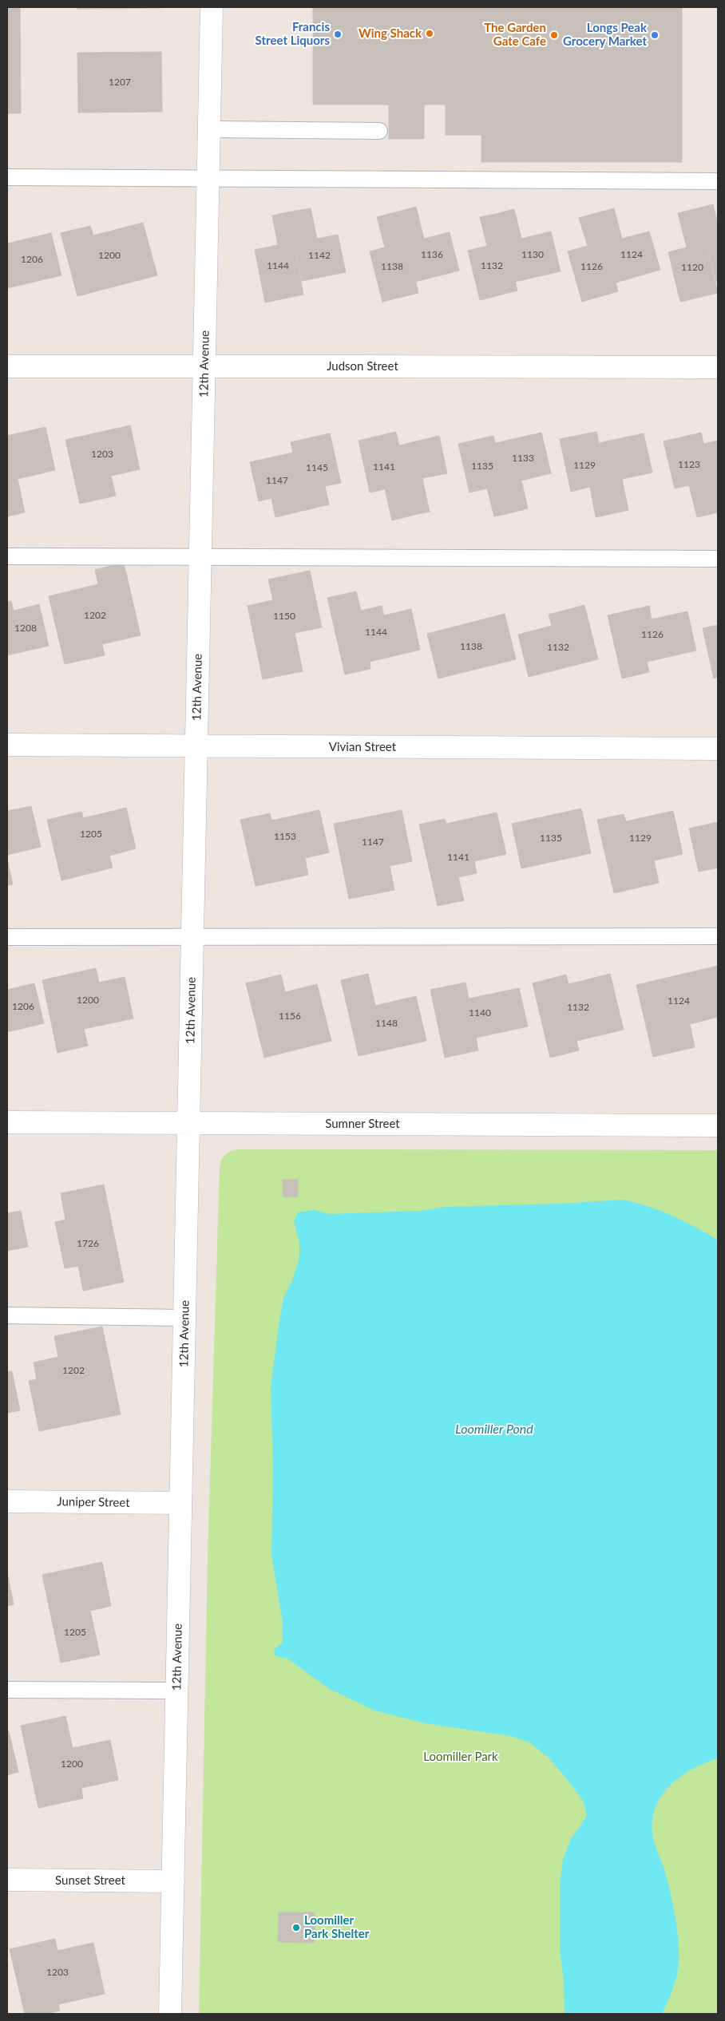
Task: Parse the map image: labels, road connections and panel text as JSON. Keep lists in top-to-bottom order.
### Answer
{
  "streets": {
    "street": [
      "12th Avenue",
      "Judson Street",
      "Vivian Street",
      "Sumner Street",
      "Juniper Street",
      "Sunset Street"
    ]
  },
  "crossings": [
    ["12th Avenue", "Judson Street"],
    ["12th Avenue", "Vivian Street"],
    ["12th Avenue", "Sumner Street"],
    ["12th Avenue", "Juniper Street"],
    ["12th Avenue", "Sunset Street"]
  ],
  "water": ["Loomiller Pond"],
  "parks": ["Loomiller Park"],
  "places": [
    "Wing Shack",
    "Francis Street Liquors",
    "The Garden Gate Cafe",
    "Longs Peak Grocery Market",
    "Loomiller Park Shelter"
  ],
  "house_numbers": [
    "1207",
    "1136",
    "1130",
    "1124",
    "1200",
    "1142",
    "1206",
    "1144",
    "1132",
    "1138",
    "1126",
    "1120",
    "1203",
    "1133",
    "1123",
    "1129",
    "1135",
    "1141",
    "1145",
    "1147",
    "1202",
    "1150",
    "1208",
    "1144",
    "1126",
    "1138",
    "1132",
    "1205",
    "1153",
    "1135",
    "1129",
    "1147",
    "1141",
    "1200",
    "1124",
    "1206",
    "1132",
    "1140",
    "1156",
    "1148",
    "1726",
    "1202",
    "1205",
    "1200",
    "1203"
  ]
}
